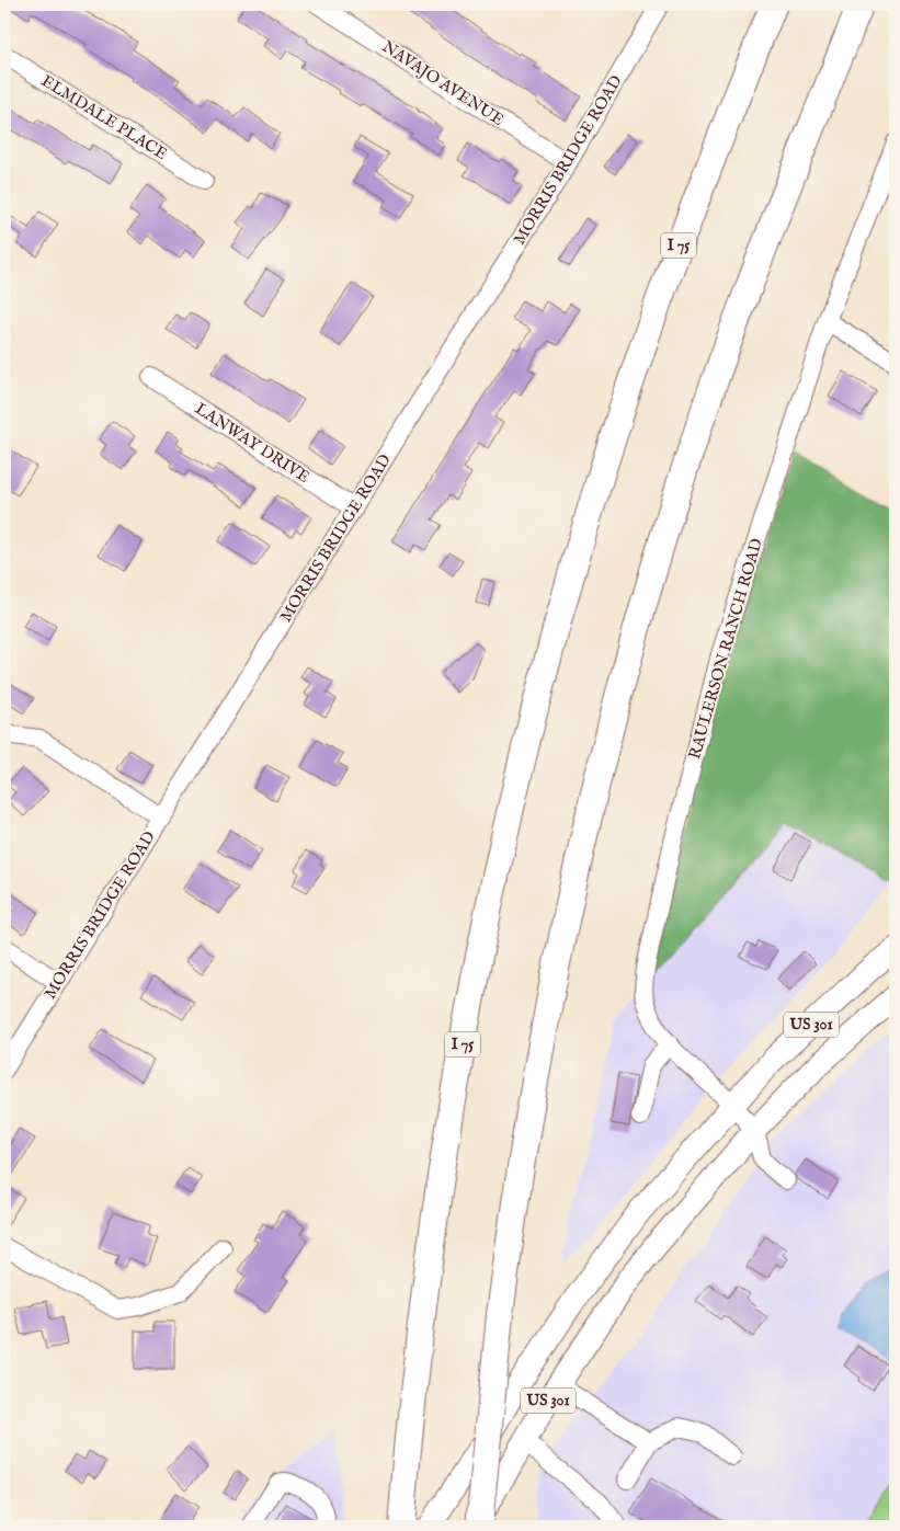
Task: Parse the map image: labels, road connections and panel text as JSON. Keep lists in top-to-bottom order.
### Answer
{
  "streets": {
    "highway": ["I 75"],
    "main road": ["US 301"],
    "street": [
      "NAVAJO AVENUE",
      "ELMDALE PLACE",
      "MORRIS BRIDGE ROAD",
      "LANWAY DRIVE",
      "RAULERSON RANCH ROAD"
    ]
  },
  "crossings": [
    ["NAVAJO AVENUE", "MORRIS BRIDGE ROAD"],
    ["MORRIS BRIDGE ROAD", "LANWAY DRIVE"],
    ["RAULERSON RANCH ROAD", "US 301"]
  ]
}
